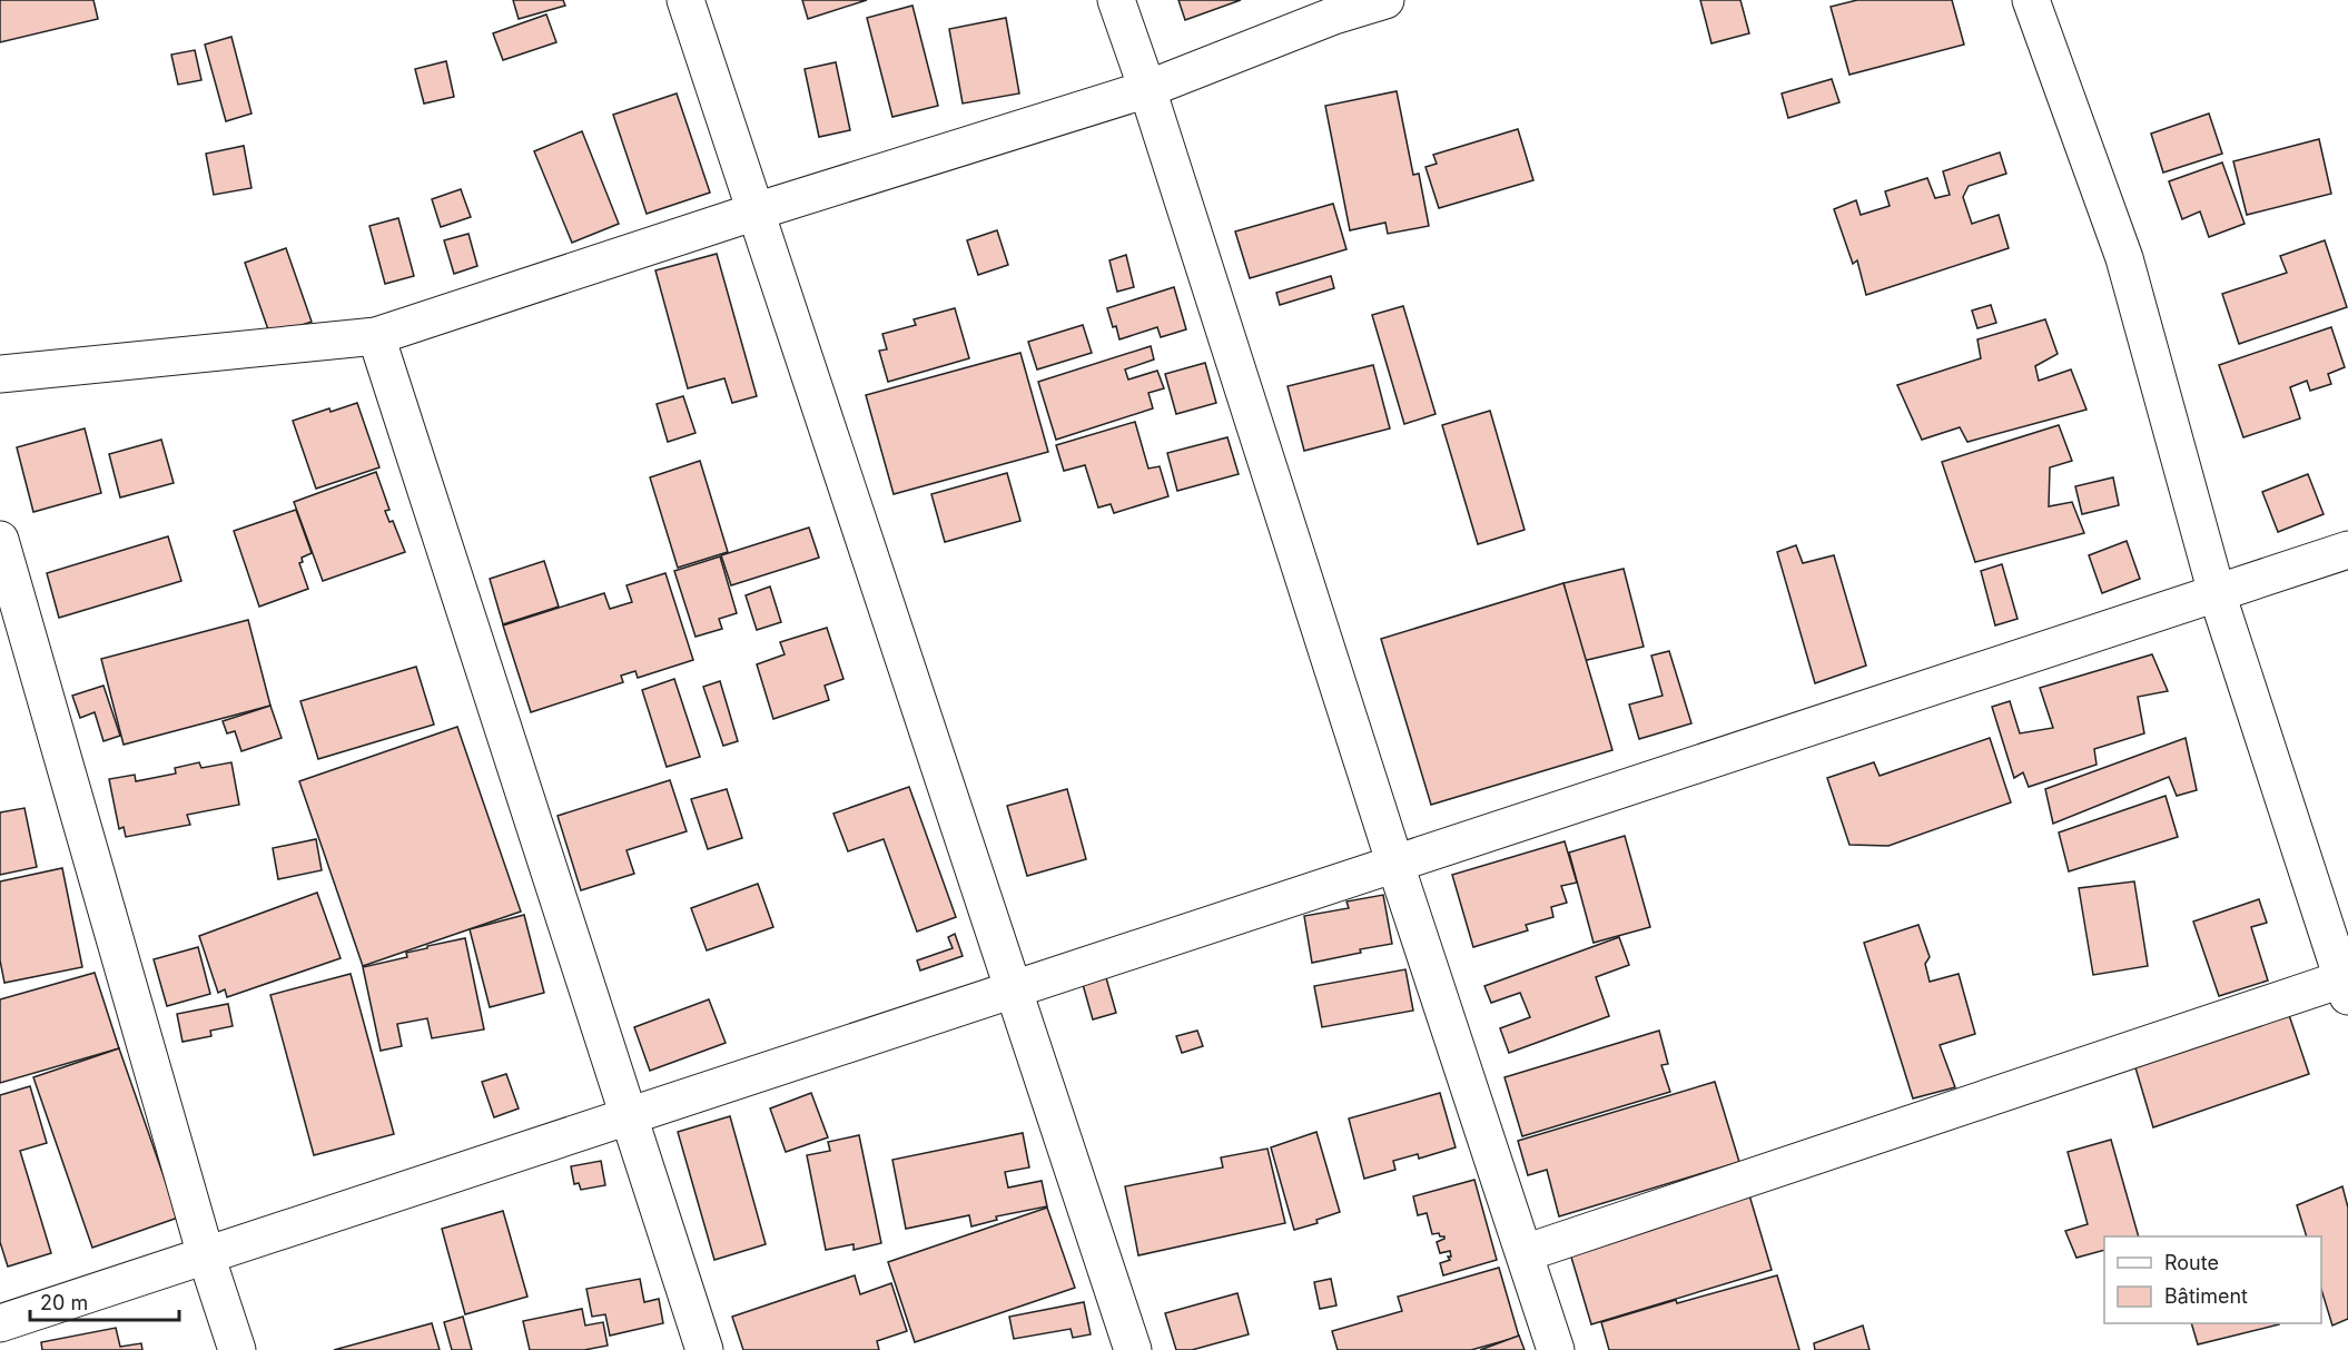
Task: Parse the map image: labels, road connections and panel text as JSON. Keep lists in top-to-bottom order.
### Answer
{
  "legend": ["Route", "Bâtiment"],
  "scale_bar": "20 m"
}
